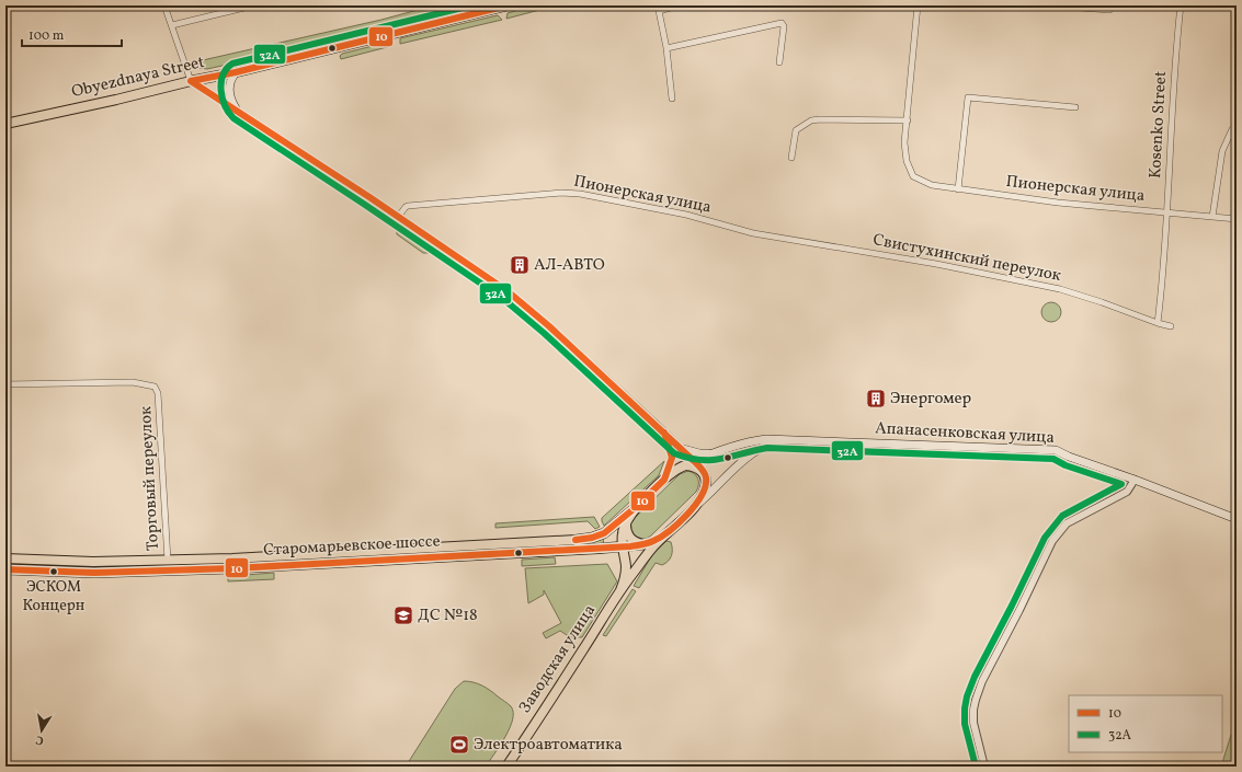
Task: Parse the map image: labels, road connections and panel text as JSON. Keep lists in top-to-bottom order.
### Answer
{
  "streets": {
    "main road": [
      "Obyezdnaya Street",
      "Апанасенковская улица",
      "Старомарьевское шоссе",
      "Заводская улица"
    ],
    "street": [
      "Kosenko Street",
      "Пионерская улица",
      "Свистухинский переулок",
      "Торговый переулок"
    ]
  },
  "crossings": [
    ["Kosenko Street", "Пионерская улица"],
    ["Kosenko Street", "Свистухинский переулок"],
    ["Пионерская улица", "Свистухинский переулок"],
    ["Торговый переулок", "Старомарьевское шоссе"]
  ],
  "places": {
    "building": ["АЛ-АВТО", "Энергомер"],
    "other": ["ЭСКОМ Концерн"],
    "school or university": ["ДС №18"],
    "sports": ["Электроавтоматика"]
  },
  "lines": ["transit line 10", "transit line 32A"],
  "legend": ["10", "32A"],
  "scale_bar": "100 m",
  "north": "bottom"
}
